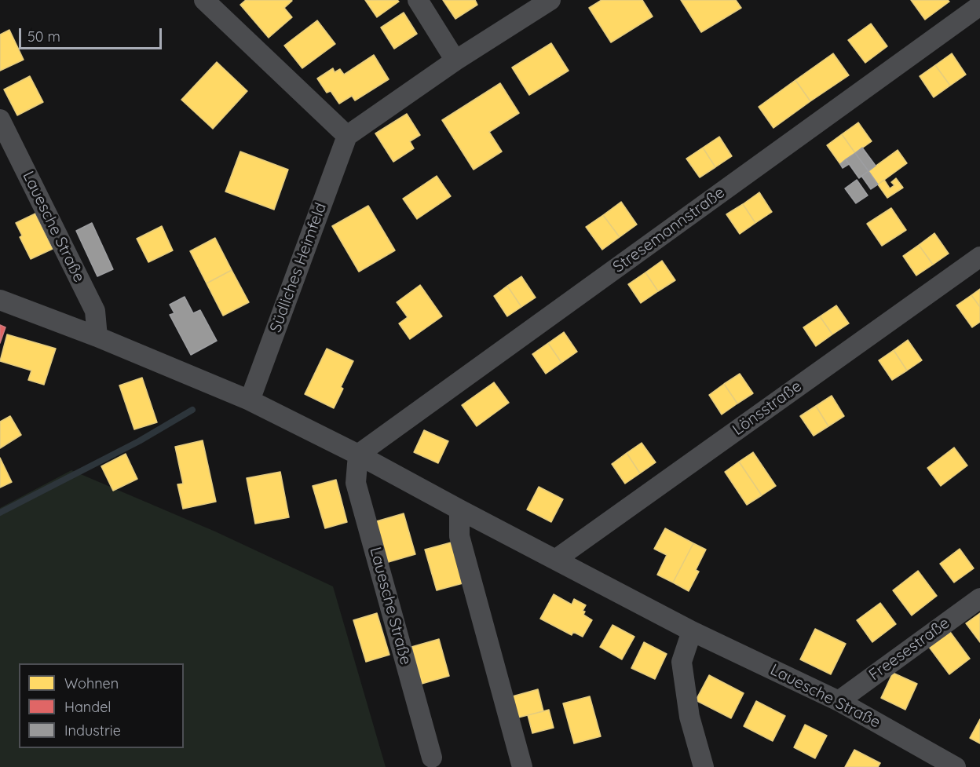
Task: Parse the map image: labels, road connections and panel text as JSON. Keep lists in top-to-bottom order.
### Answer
{
  "streets": {
    "street": [
      "Lauesche Straße",
      "Stresemannstraße",
      "Südliches Heimfeld",
      "Lönsstraße",
      "Freesestraße"
    ]
  },
  "crossings": [
    ["Lauesche Straße", "Stresemannstraße"],
    ["Lauesche Straße", "Südliches Heimfeld"],
    ["Lauesche Straße", "Lönsstraße"],
    ["Lauesche Straße", "Freesestraße"]
  ],
  "legend": ["Wohnen", "Handel", "Industrie"],
  "scale_bar": "50 m"
}
